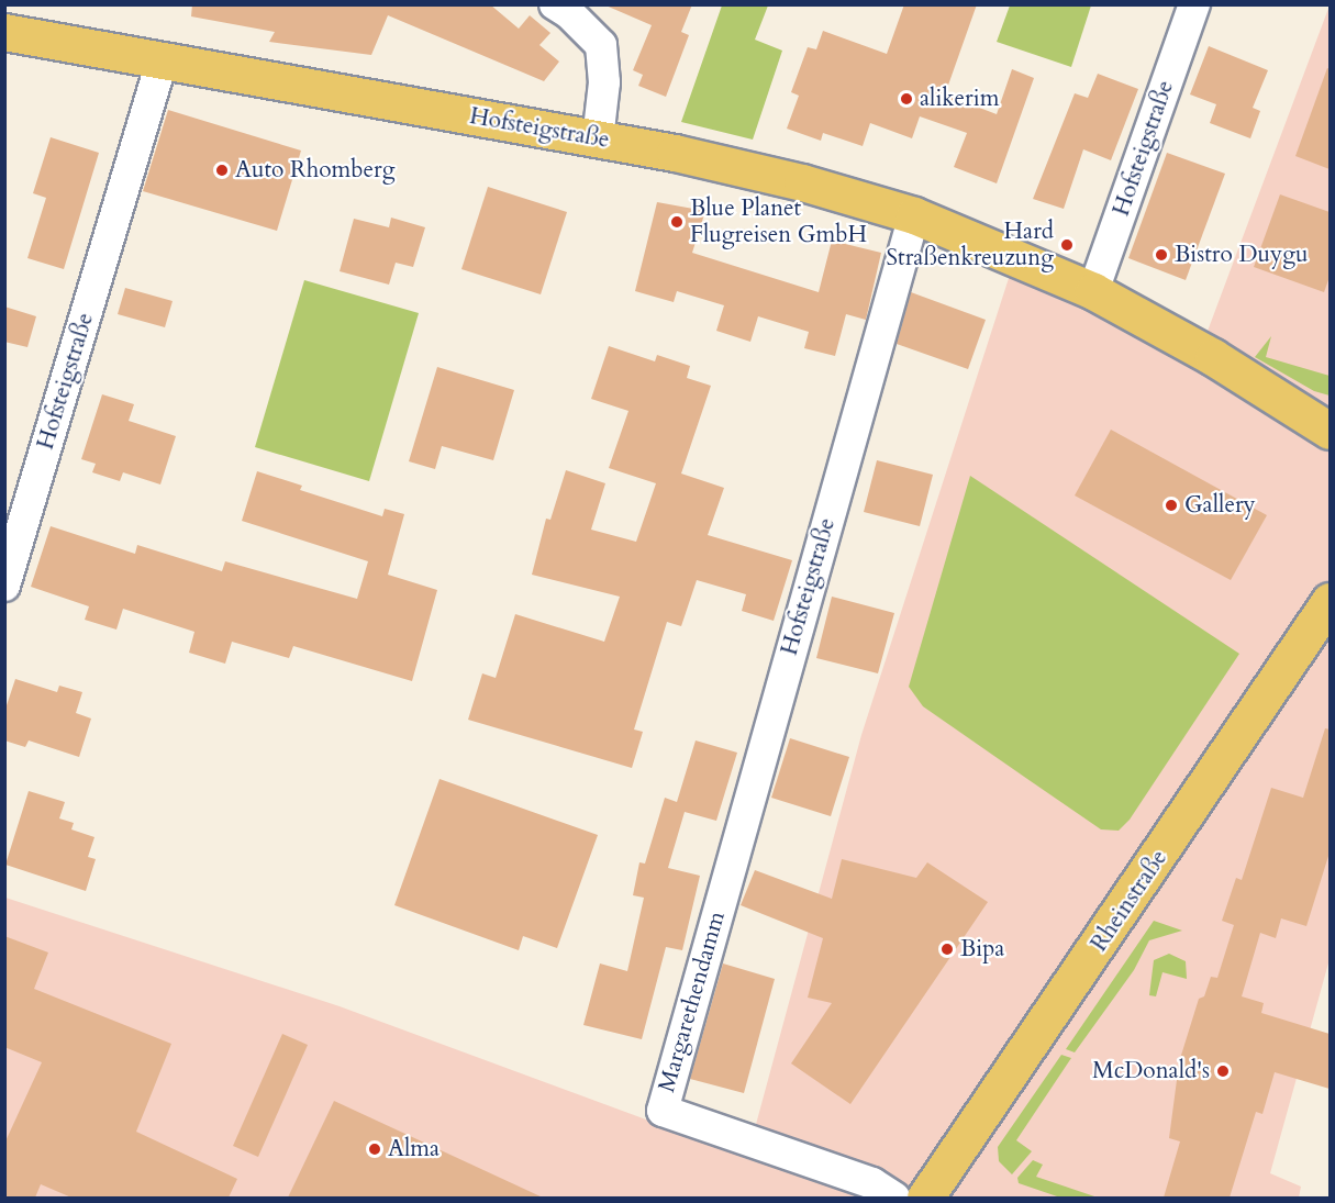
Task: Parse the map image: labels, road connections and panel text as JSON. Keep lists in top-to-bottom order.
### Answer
{
  "streets": {
    "main road": ["Hofsteigstraße", "Rheinstraße"],
    "street": ["Margarethendamm"]
  },
  "crossings": [
    ["Hofsteigstraße", "Margarethendamm"]
  ],
  "places": [
    "alikerim",
    "Auto Rhomberg",
    "Blue Planet Flugreisen GmbH",
    "Hard Straßenkreuzung",
    "Bistro Duygu",
    "Gallery",
    "Bipa",
    "McDonald's",
    "Alma"
  ]
}
